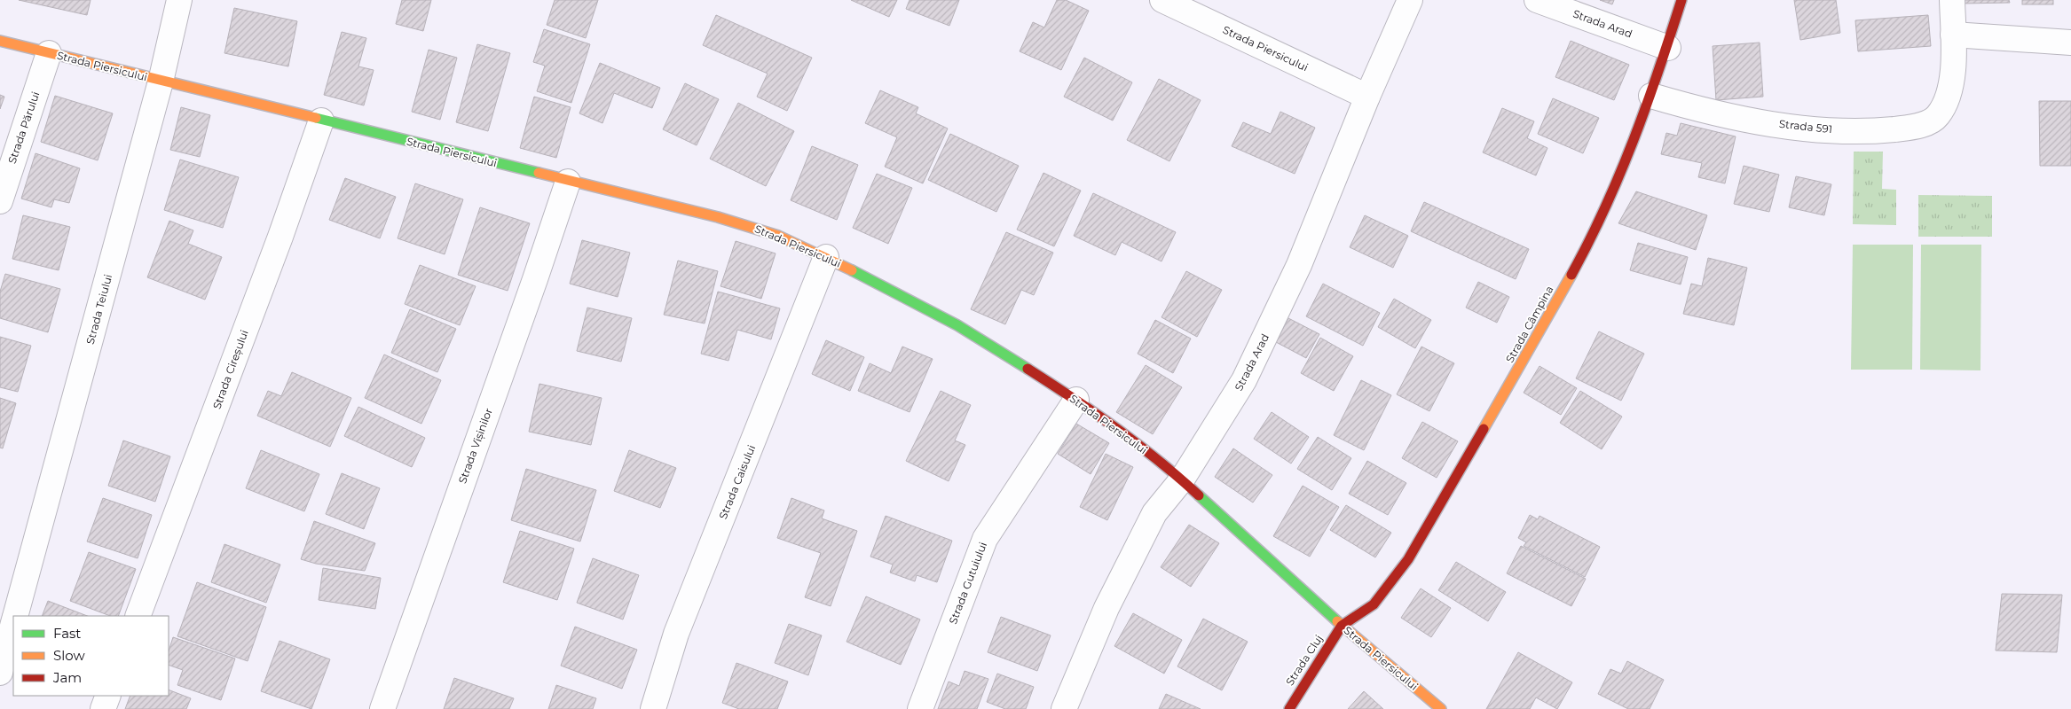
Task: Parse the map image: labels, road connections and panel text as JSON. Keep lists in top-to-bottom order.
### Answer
{
  "streets": {
    "street": [
      "Strada Arad",
      "Strada Piersicului",
      "Strada 591",
      "Strada Părului",
      "Strada Teiului",
      "Strada Câmpina",
      "Strada Cireșului",
      "Strada Vișinilor",
      "Strada Caisului",
      "Strada Gutuiului",
      "Strada Cluj"
    ]
  },
  "crossings": [
    ["Strada Arad", "Strada Piersicului"],
    ["Strada Arad", "Strada Câmpina"],
    ["Strada Piersicului", "Strada Părului"],
    ["Strada Piersicului", "Strada Teiului"],
    ["Strada Piersicului", "Strada Câmpina"],
    ["Strada Piersicului", "Strada Cireșului"],
    ["Strada Piersicului", "Strada Vișinilor"],
    ["Strada Piersicului", "Strada Caisului"],
    ["Strada Piersicului", "Strada Gutuiului"],
    ["Strada Piersicului", "Strada Cluj"],
    ["Strada 591", "Strada Câmpina"],
    ["Strada Câmpina", "Strada Cluj"]
  ],
  "legend": ["Fast", "Slow", "Jam"]
}
